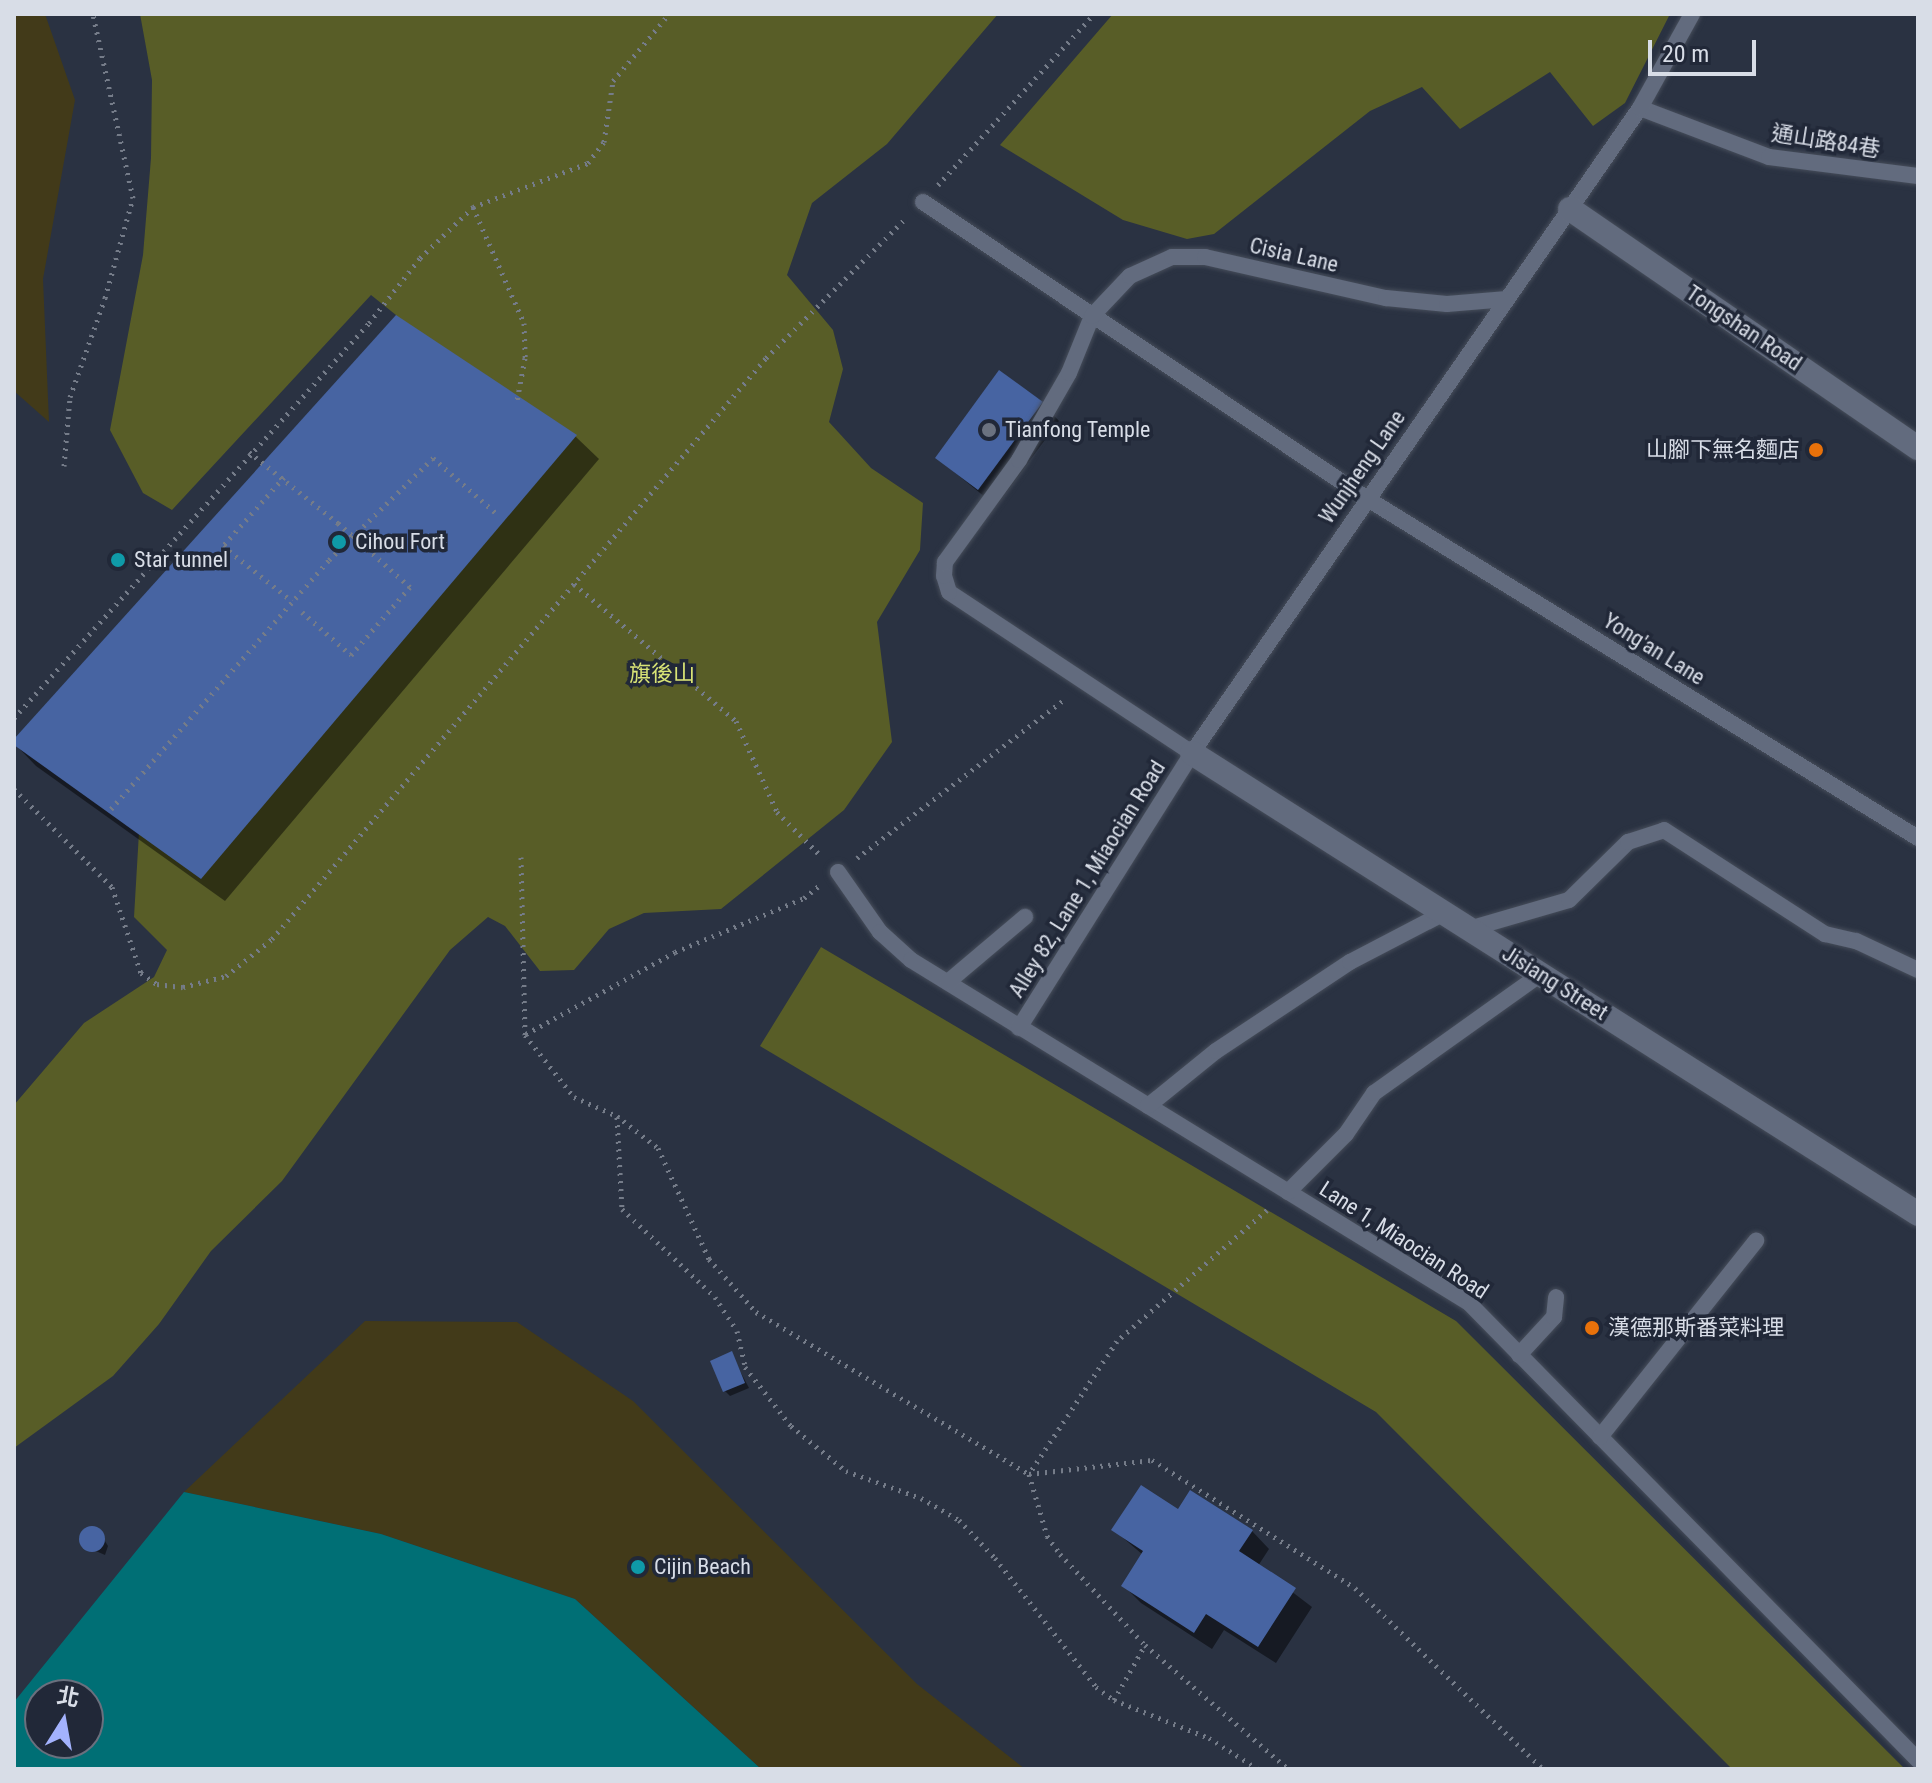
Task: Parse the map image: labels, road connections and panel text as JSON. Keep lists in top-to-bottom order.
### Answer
{
  "streets": {
    "street": ["Tongshan Road", "Jisiang Street"],
    "lane": [
      "通山路84巷",
      "Cisia Lane",
      "Wunjheng Lane",
      "Yong'an Lane",
      "Alley 82, Lane 1, Miaocian Road",
      "Lane 1, Miaocian Road"
    ]
  },
  "crossings": [
    ["通山路84巷", "Wunjheng Lane"],
    ["Cisia Lane", "Wunjheng Lane"],
    ["Tongshan Road", "Wunjheng Lane"],
    ["Wunjheng Lane", "Yong'an Lane"],
    ["Wunjheng Lane", "Alley 82, Lane 1, Miaocian Road"],
    ["Wunjheng Lane", "Jisiang Street"],
    ["Alley 82, Lane 1, Miaocian Road", "Jisiang Street"],
    ["Alley 82, Lane 1, Miaocian Road", "Lane 1, Miaocian Road"]
  ],
  "parks": ["旗後山"],
  "places": [
    "Tianfong Temple",
    "山腳下無名麵店",
    "Cihou Fort",
    "Star tunnel",
    "漢德那斯番菜料理",
    "Cijin Beach"
  ],
  "scale_bar": "20 m",
  "north": "top"
}
